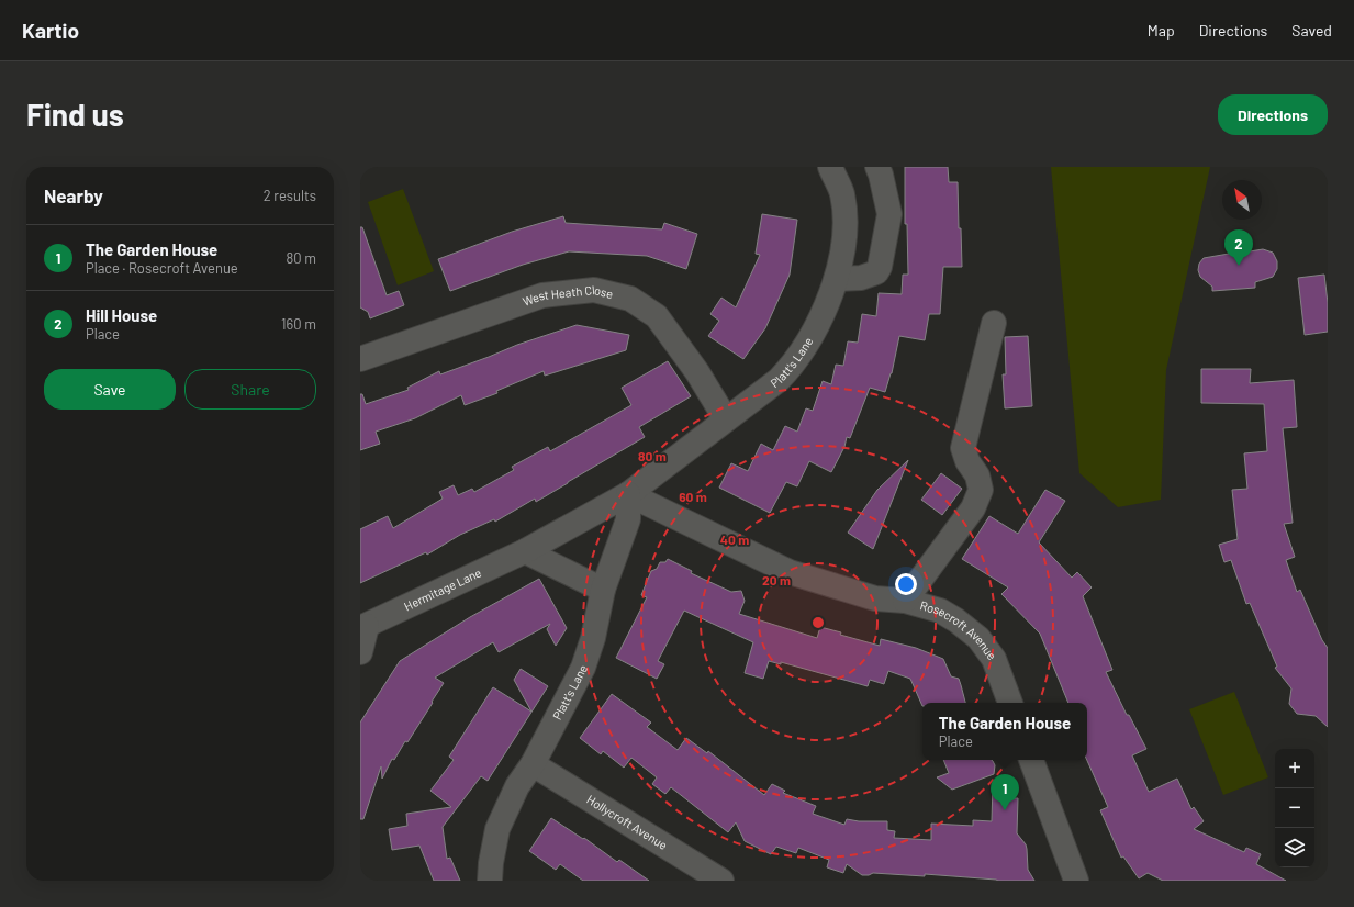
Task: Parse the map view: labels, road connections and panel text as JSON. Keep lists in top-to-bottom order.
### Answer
{
  "streets": {
    "street": [
      "West Heath Close",
      "Platt's Lane",
      "Hermitage Lane",
      "Rosecroft Avenue",
      "Hollycroft Avenue"
    ]
  },
  "crossings": [
    ["West Heath Close", "Platt's Lane"],
    ["Platt's Lane", "Hermitage Lane"],
    ["Platt's Lane", "Rosecroft Avenue"],
    ["Platt's Lane", "Hollycroft Avenue"]
  ],
  "north": "top left",
  "page": {
    "header": "Kartio",
    "nav": ["Map", "Directions", "Saved"],
    "buttons": [
      "Directions",
      ["Save", "Share"]
    ],
    "title": "Find us",
    "heading": ["Nearby", "2 results"],
    "list": [
      {
        "mark": "1",
        "name": "The Garden House",
        "note": "Place · Rosecroft Avenue",
        "value": "80 m"
      },
      {
        "mark": "2",
        "name": "Hill House",
        "note": "Place",
        "value": "160 m"
      }
    ],
    "pins": ["2", "1"],
    "popup": ["The Garden House", "Place"],
    "map_buttons": ["+", "−"]
  },
  "rings": [
    "80 m",
    "60 m",
    "40 m",
    "20 m"
  ]
}
